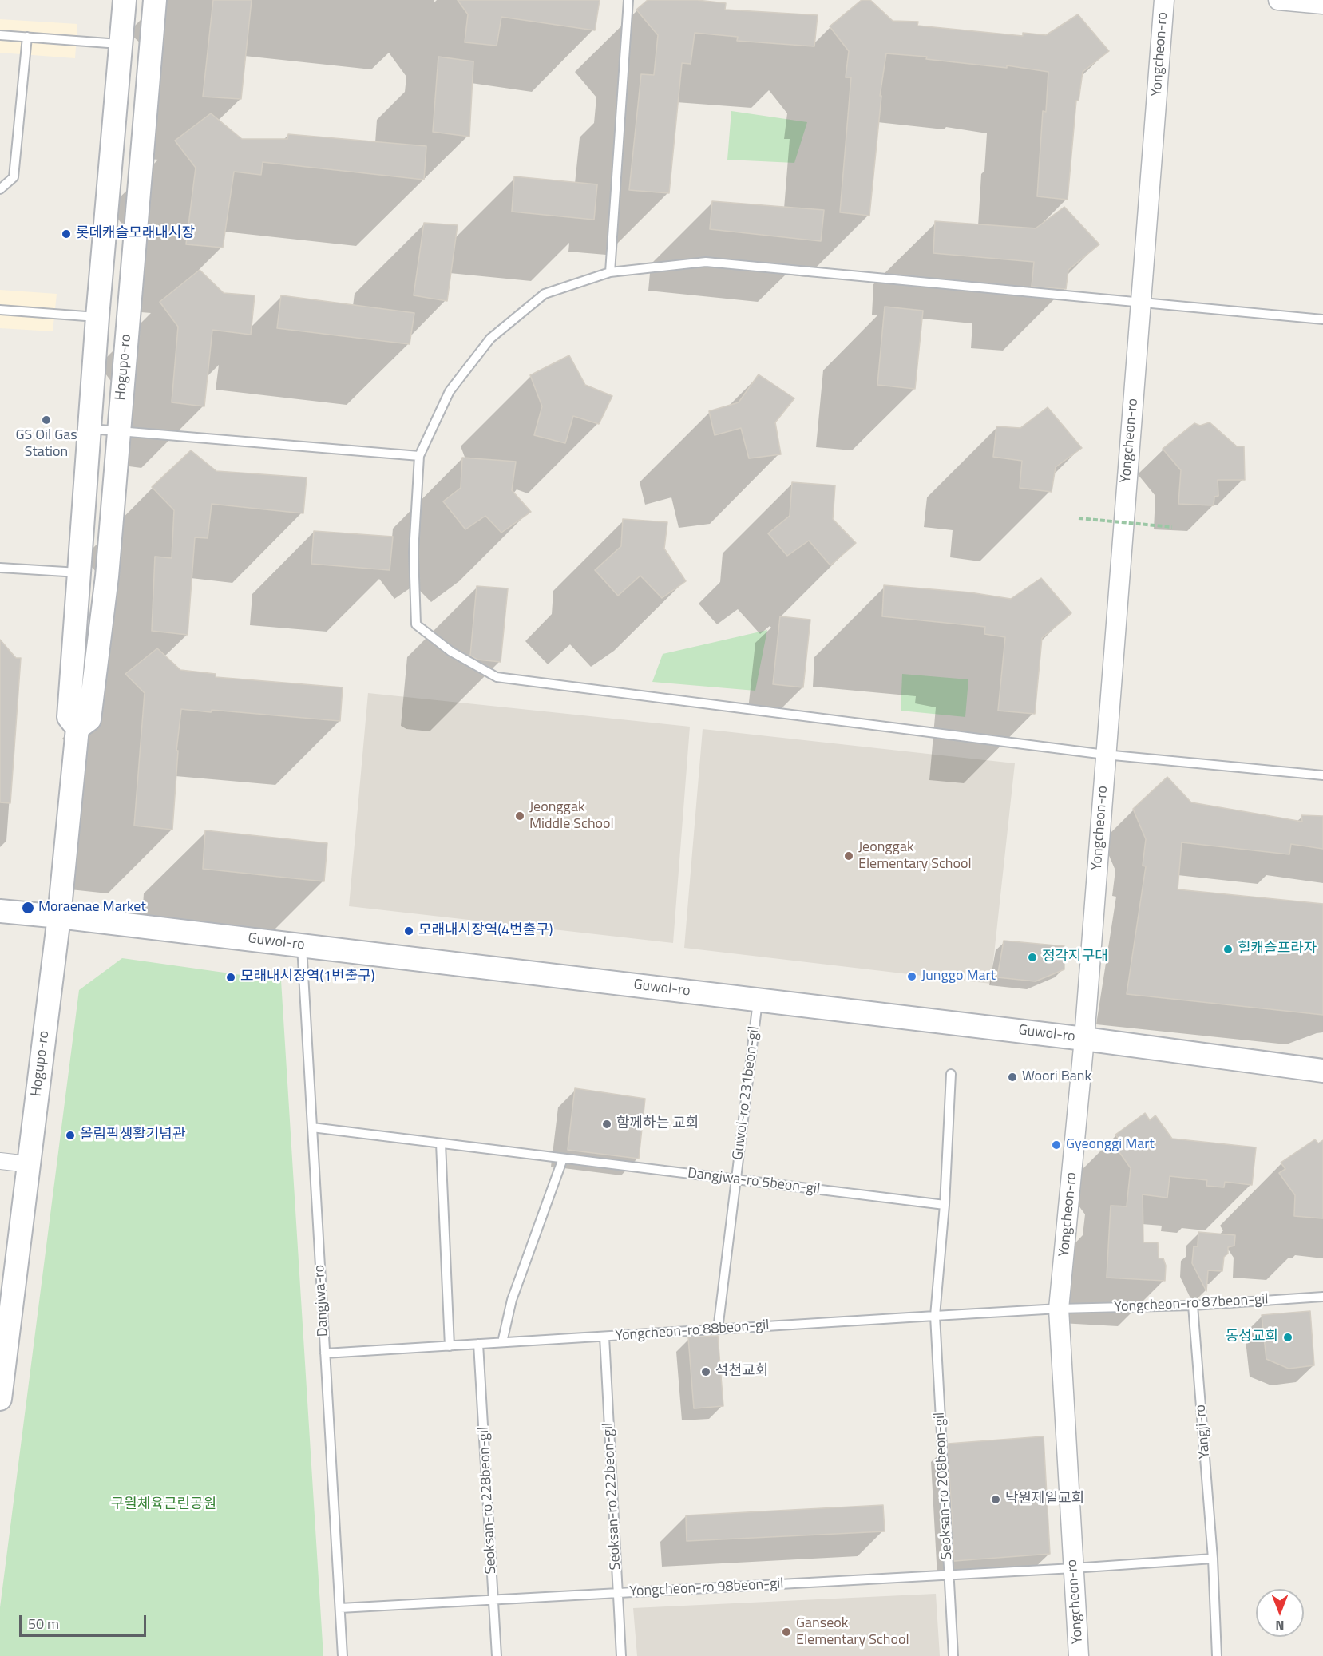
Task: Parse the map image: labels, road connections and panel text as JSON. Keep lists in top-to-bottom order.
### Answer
{
  "streets": {
    "main road": ["Hogupo-ro", "Guwol-ro"],
    "street": ["Yongcheon-ro"],
    "lane": [
      "Guwol-ro 231beon-gil",
      "Dangjwa-ro 5beon-gil",
      "Dangjwa-ro",
      "Yongcheon-ro 87beon-gil",
      "Yongcheon-ro 88beon-gil",
      "Yangji-ro",
      "Seoksan-ro 208beon-gil",
      "Seoksan-ro 222beon-gil",
      "Seoksan-ro 228beon-gil",
      "Yongcheon-ro 98beon-gil"
    ]
  },
  "crossings": [
    ["Yongcheon-ro", "Guwol-ro"],
    ["Yongcheon-ro", "Yongcheon-ro 87beon-gil"],
    ["Yongcheon-ro", "Yongcheon-ro 88beon-gil"],
    ["Yongcheon-ro", "Yongcheon-ro 98beon-gil"],
    ["Hogupo-ro", "Guwol-ro"],
    ["Guwol-ro", "Guwol-ro 231beon-gil"],
    ["Guwol-ro", "Dangjwa-ro"],
    ["Guwol-ro 231beon-gil", "Dangjwa-ro 5beon-gil"],
    ["Guwol-ro 231beon-gil", "Yongcheon-ro 88beon-gil"],
    ["Dangjwa-ro 5beon-gil", "Dangjwa-ro"],
    ["Dangjwa-ro 5beon-gil", "Seoksan-ro 208beon-gil"],
    ["Dangjwa-ro", "Yongcheon-ro 88beon-gil"],
    ["Dangjwa-ro", "Yongcheon-ro 98beon-gil"],
    ["Yongcheon-ro 87beon-gil", "Yongcheon-ro 88beon-gil"],
    ["Yongcheon-ro 87beon-gil", "Yangji-ro"],
    ["Yongcheon-ro 88beon-gil", "Seoksan-ro 208beon-gil"],
    ["Yongcheon-ro 88beon-gil", "Seoksan-ro 222beon-gil"],
    ["Yongcheon-ro 88beon-gil", "Seoksan-ro 228beon-gil"],
    ["Yangji-ro", "Yongcheon-ro 98beon-gil"],
    ["Seoksan-ro 208beon-gil", "Yongcheon-ro 98beon-gil"],
    ["Seoksan-ro 222beon-gil", "Yongcheon-ro 98beon-gil"],
    ["Seoksan-ro 228beon-gil", "Yongcheon-ro 98beon-gil"]
  ],
  "parks": ["구월체육근린공원"],
  "places": [
    "롯데캐슬모래내시장",
    "GS Oil Gas Station",
    "Jeonggak Middle School",
    "Jeonggak Elementary School",
    "Moraenae Market",
    "모래내시장역(4번출구)",
    "힐캐슬프라자",
    "정각지구대",
    "Junggo Mart",
    "모래내시장역(1번출구)",
    "Woori Bank",
    "함께하는 교회",
    "올림픽생활기념관",
    "Gyeonggi Mart",
    "동성교회",
    "석천교회",
    "낙원제일교회",
    "Ganseok Elementary School"
  ],
  "scale_bar": "50 m",
  "north": "bottom"
}
